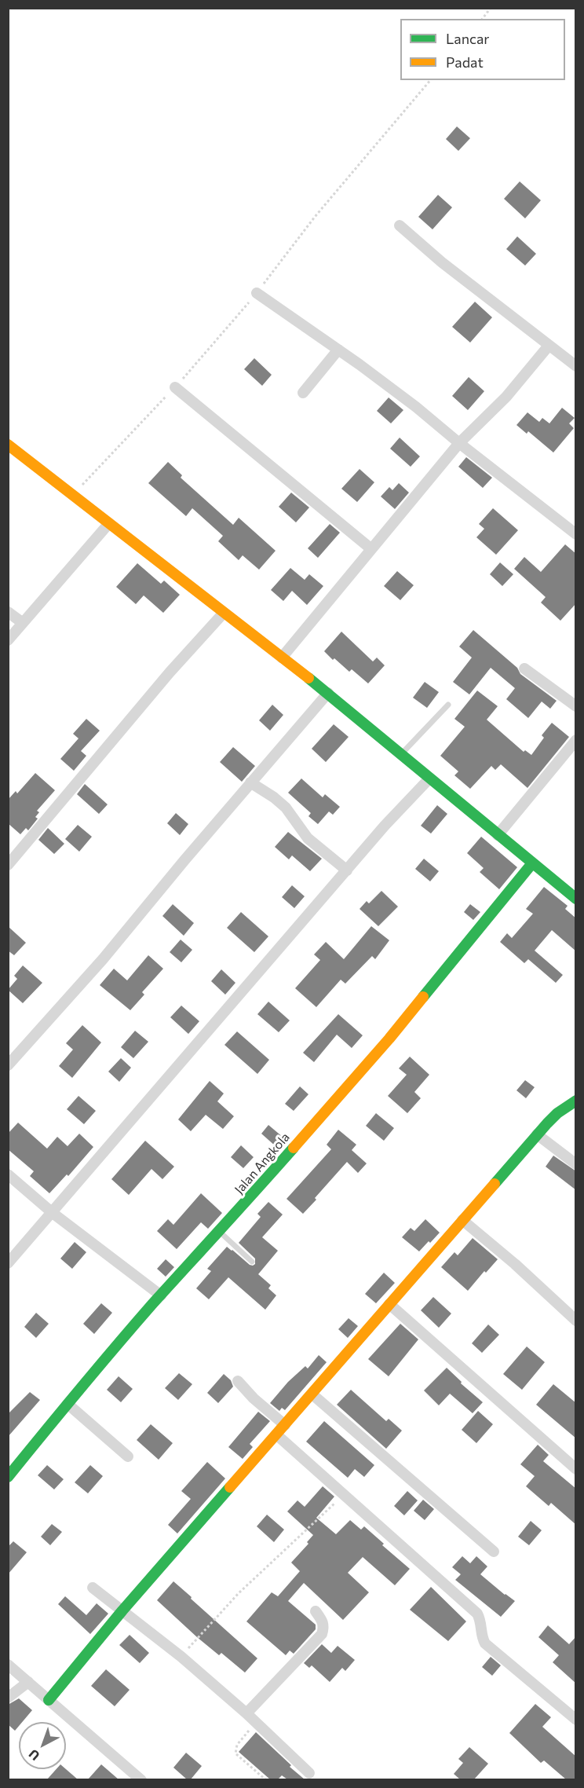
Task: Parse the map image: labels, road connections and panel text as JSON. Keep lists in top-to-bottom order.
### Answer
{
  "streets": {
    "street": ["Jalan Angkola"]
  },
  "legend": ["Lancar", "Padat"],
  "north": "bottom left"
}
